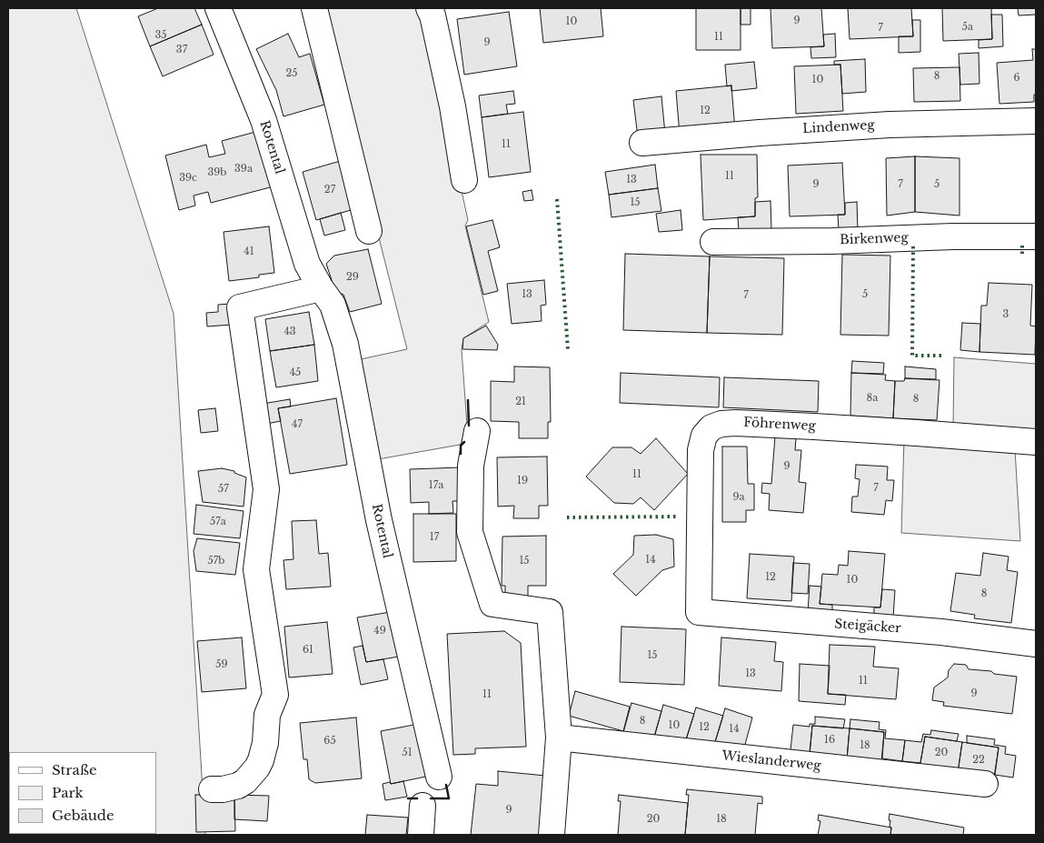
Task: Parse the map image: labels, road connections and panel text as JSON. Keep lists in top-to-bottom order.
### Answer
{
  "streets": {
    "street": [
      "Lindenweg",
      "Rotental",
      "Birkenweg",
      "Föhrenweg",
      "Steigäcker",
      "Wieslanderweg"
    ]
  },
  "crossings": [
    ["Föhrenweg", "Steigäcker"]
  ],
  "house_numbers": [
    "9",
    "10",
    "5a",
    "7",
    "35",
    "11",
    "9",
    "37",
    "25",
    "8",
    "6",
    "10",
    "12",
    "11",
    "39a",
    "39b",
    "11",
    "39c",
    "13",
    "9",
    "7",
    "5",
    "27",
    "15",
    "41",
    "29",
    "13",
    "5",
    "7",
    "3",
    "43",
    "45",
    "8a",
    "8",
    "21",
    "47",
    "9",
    "11",
    "19",
    "17a",
    "7",
    "57",
    "9a",
    "57a",
    "17",
    "14",
    "57b",
    "15",
    "12",
    "10",
    "8",
    "49",
    "61",
    "15",
    "59",
    "13",
    "11",
    "9",
    "11",
    "8",
    "10",
    "12",
    "14",
    "16",
    "65",
    "18",
    "51",
    "20",
    "22",
    "9",
    "20",
    "18"
  ],
  "legend": ["Straße", "Park", "Gebäude"]
}
